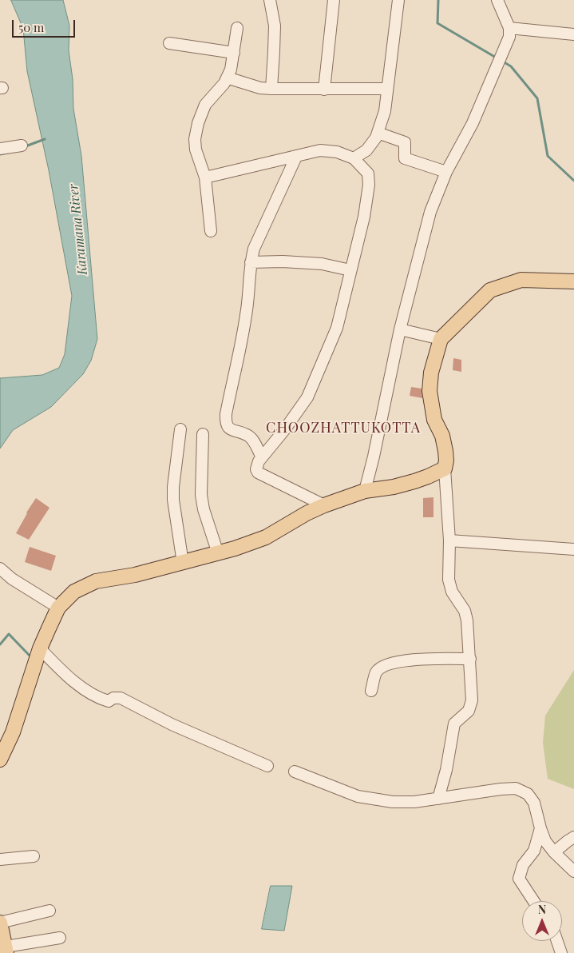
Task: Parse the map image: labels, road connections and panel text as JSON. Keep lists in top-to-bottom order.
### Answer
{
  "districts": ["CHOOZHATTUKOTTA"],
  "water": ["Karamana River"],
  "scale_bar": "50 m",
  "north": "top"
}
